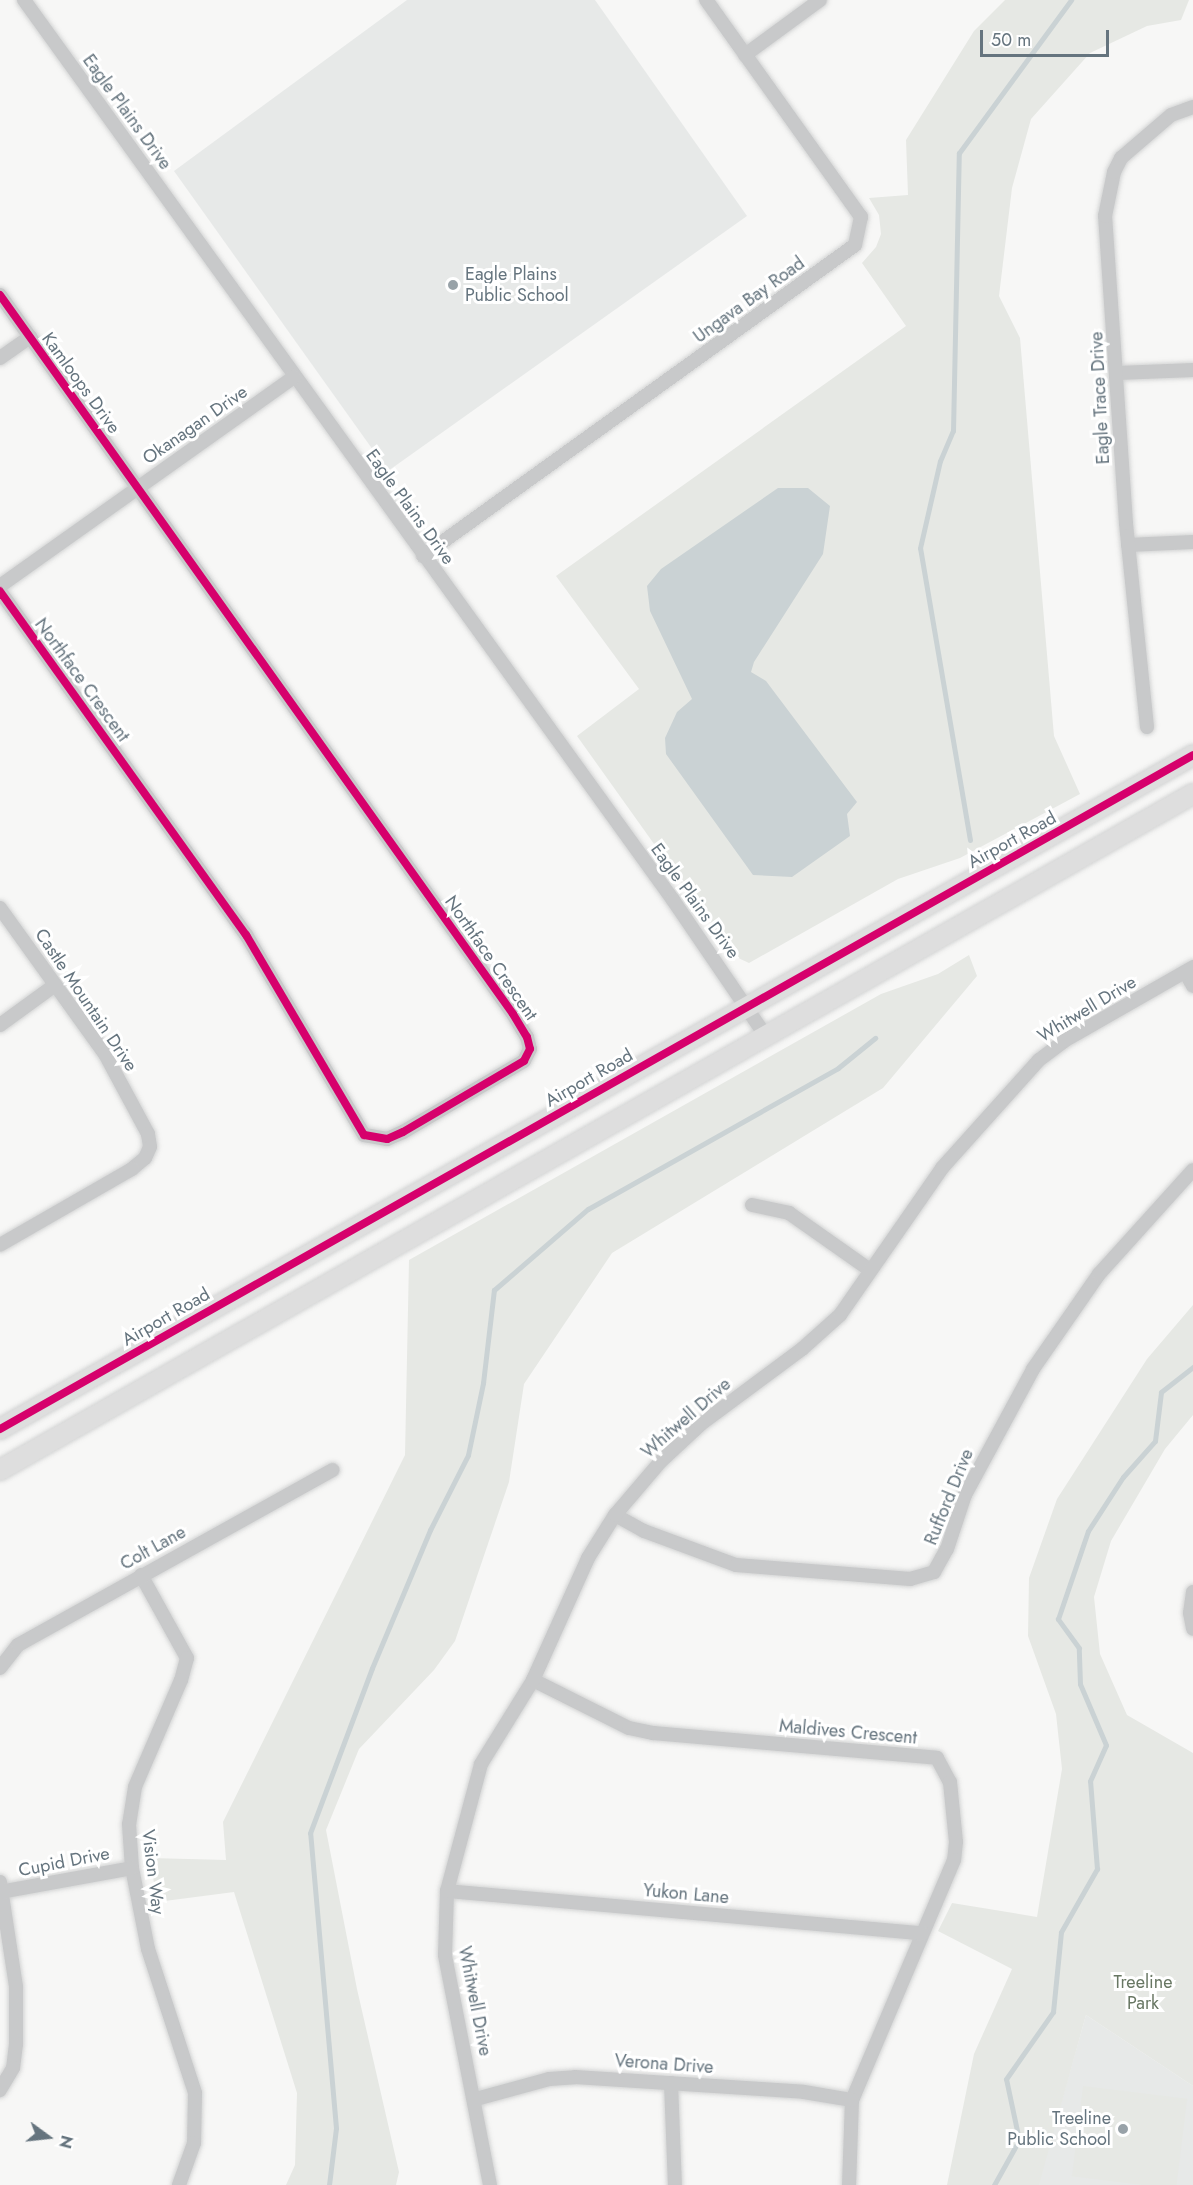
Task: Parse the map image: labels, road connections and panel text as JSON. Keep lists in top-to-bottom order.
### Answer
{
  "streets": {
    "main road": ["Airport Road"],
    "street": [
      "Eagle Plains Drive",
      "Ungava Bay Road",
      "Kamloops Drive",
      "Eagle Trace Drive",
      "Okanagan Drive",
      "Northface Crescent",
      "Castle Mountain Drive",
      "Whitwell Drive",
      "Rufford Drive",
      "Colt Lane",
      "Maldives Crescent",
      "Cupid Drive",
      "Vision Way",
      "Yukon Lane",
      "Verona Drive"
    ]
  },
  "crossings": [
    ["Eagle Plains Drive", "Ungava Bay Road"],
    ["Eagle Plains Drive", "Okanagan Drive"],
    ["Eagle Plains Drive", "Airport Road"],
    ["Kamloops Drive", "Okanagan Drive"],
    ["Kamloops Drive", "Northface Crescent"],
    ["Okanagan Drive", "Northface Crescent"],
    ["Whitwell Drive", "Rufford Drive"],
    ["Whitwell Drive", "Maldives Crescent"],
    ["Whitwell Drive", "Yukon Lane"],
    ["Whitwell Drive", "Verona Drive"],
    ["Colt Lane", "Vision Way"],
    ["Maldives Crescent", "Yukon Lane"],
    ["Maldives Crescent", "Verona Drive"],
    ["Cupid Drive", "Vision Way"]
  ],
  "parks": ["Treeline Park"],
  "places": ["Eagle Plains Public School", "Treeline Public School"],
  "scale_bar": "50 m",
  "north": "right"
}
